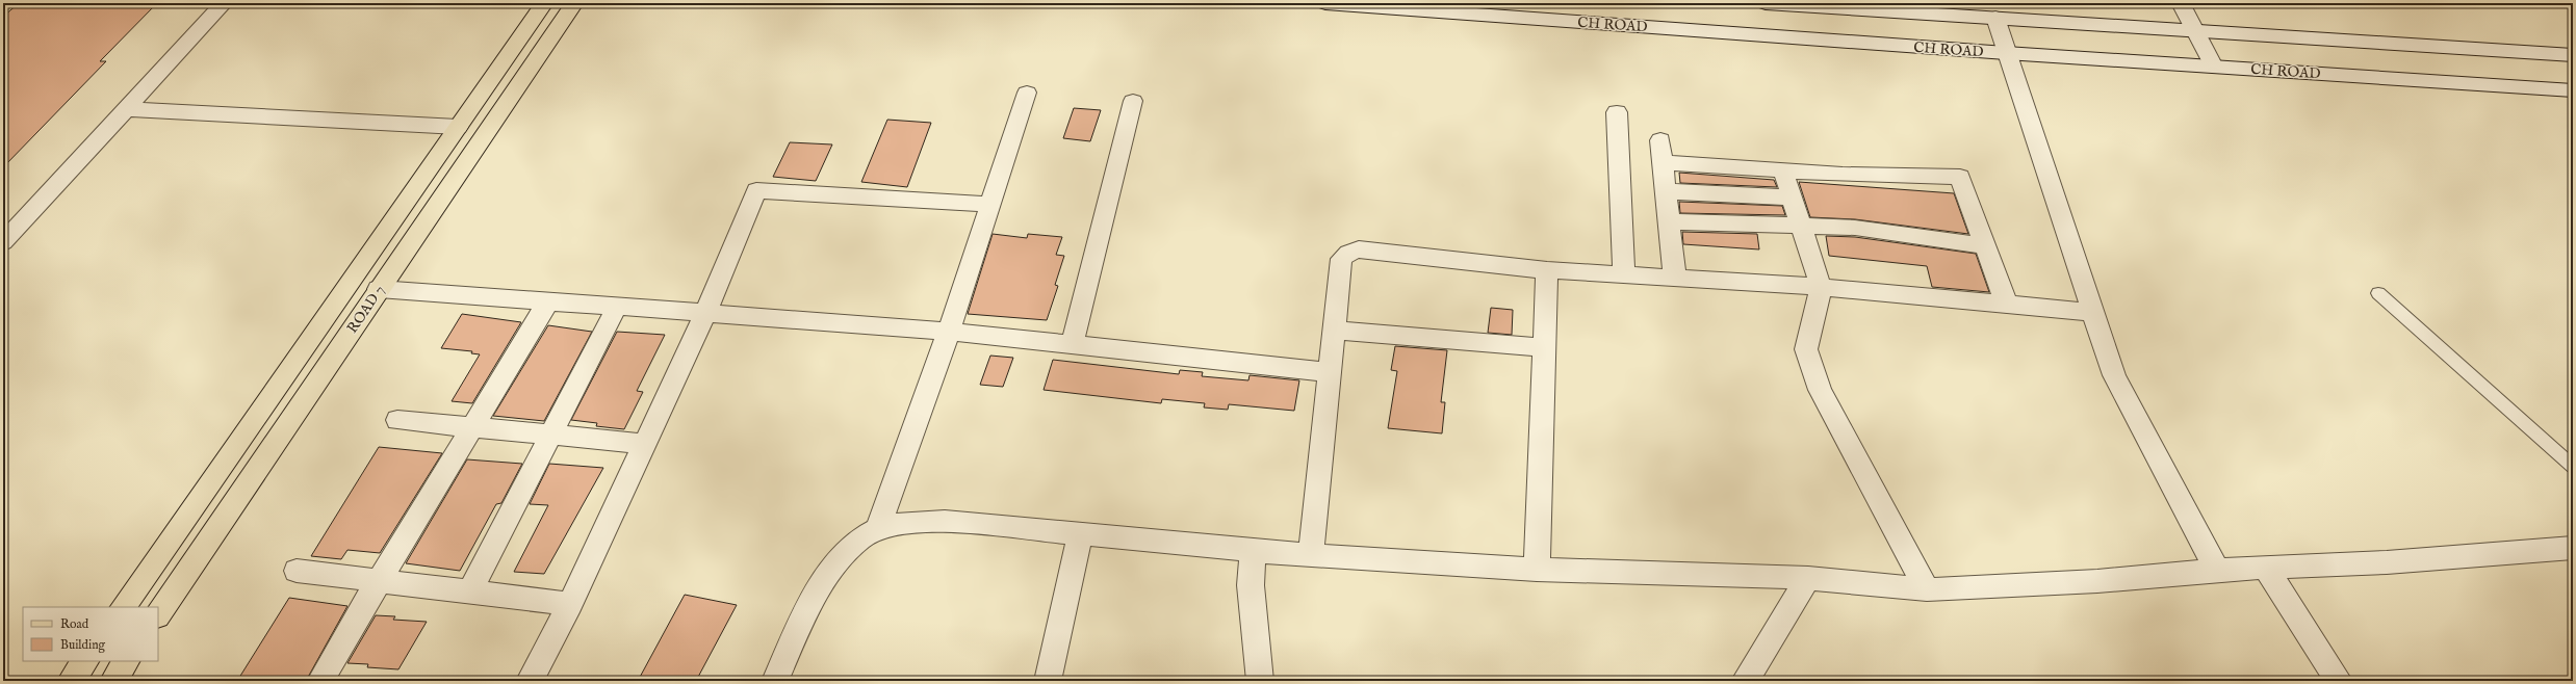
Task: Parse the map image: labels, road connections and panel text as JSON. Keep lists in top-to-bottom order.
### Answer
{
  "streets": {
    "main road": ["ROAD 7"],
    "street": ["CH ROAD"]
  },
  "legend": ["Road", "Building"]
}
